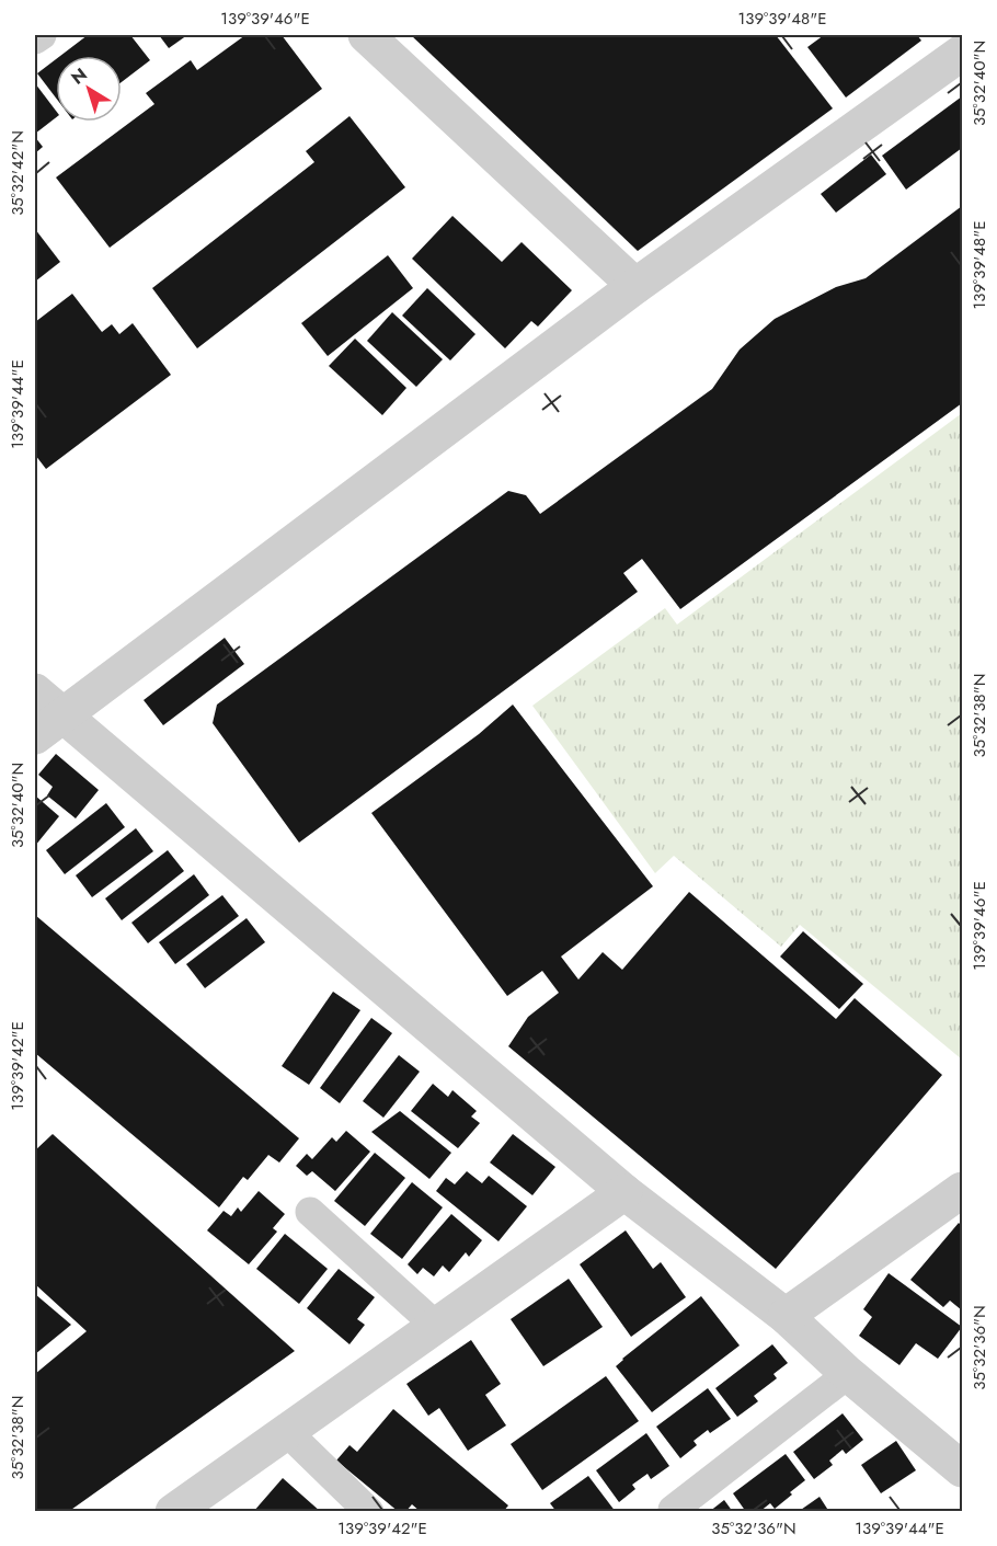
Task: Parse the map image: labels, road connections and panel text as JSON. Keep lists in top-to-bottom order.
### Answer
{
  "north": "top left",
  "coordinates": [
    "139°39'46\"E",
    "139°39'48\"E",
    "35°32'40\"N",
    "35°32'42\"N",
    "139°39'44\"E",
    "35°32'38\"N",
    "139°39'42\"E",
    "35°32'36\"N"
  ]
}
